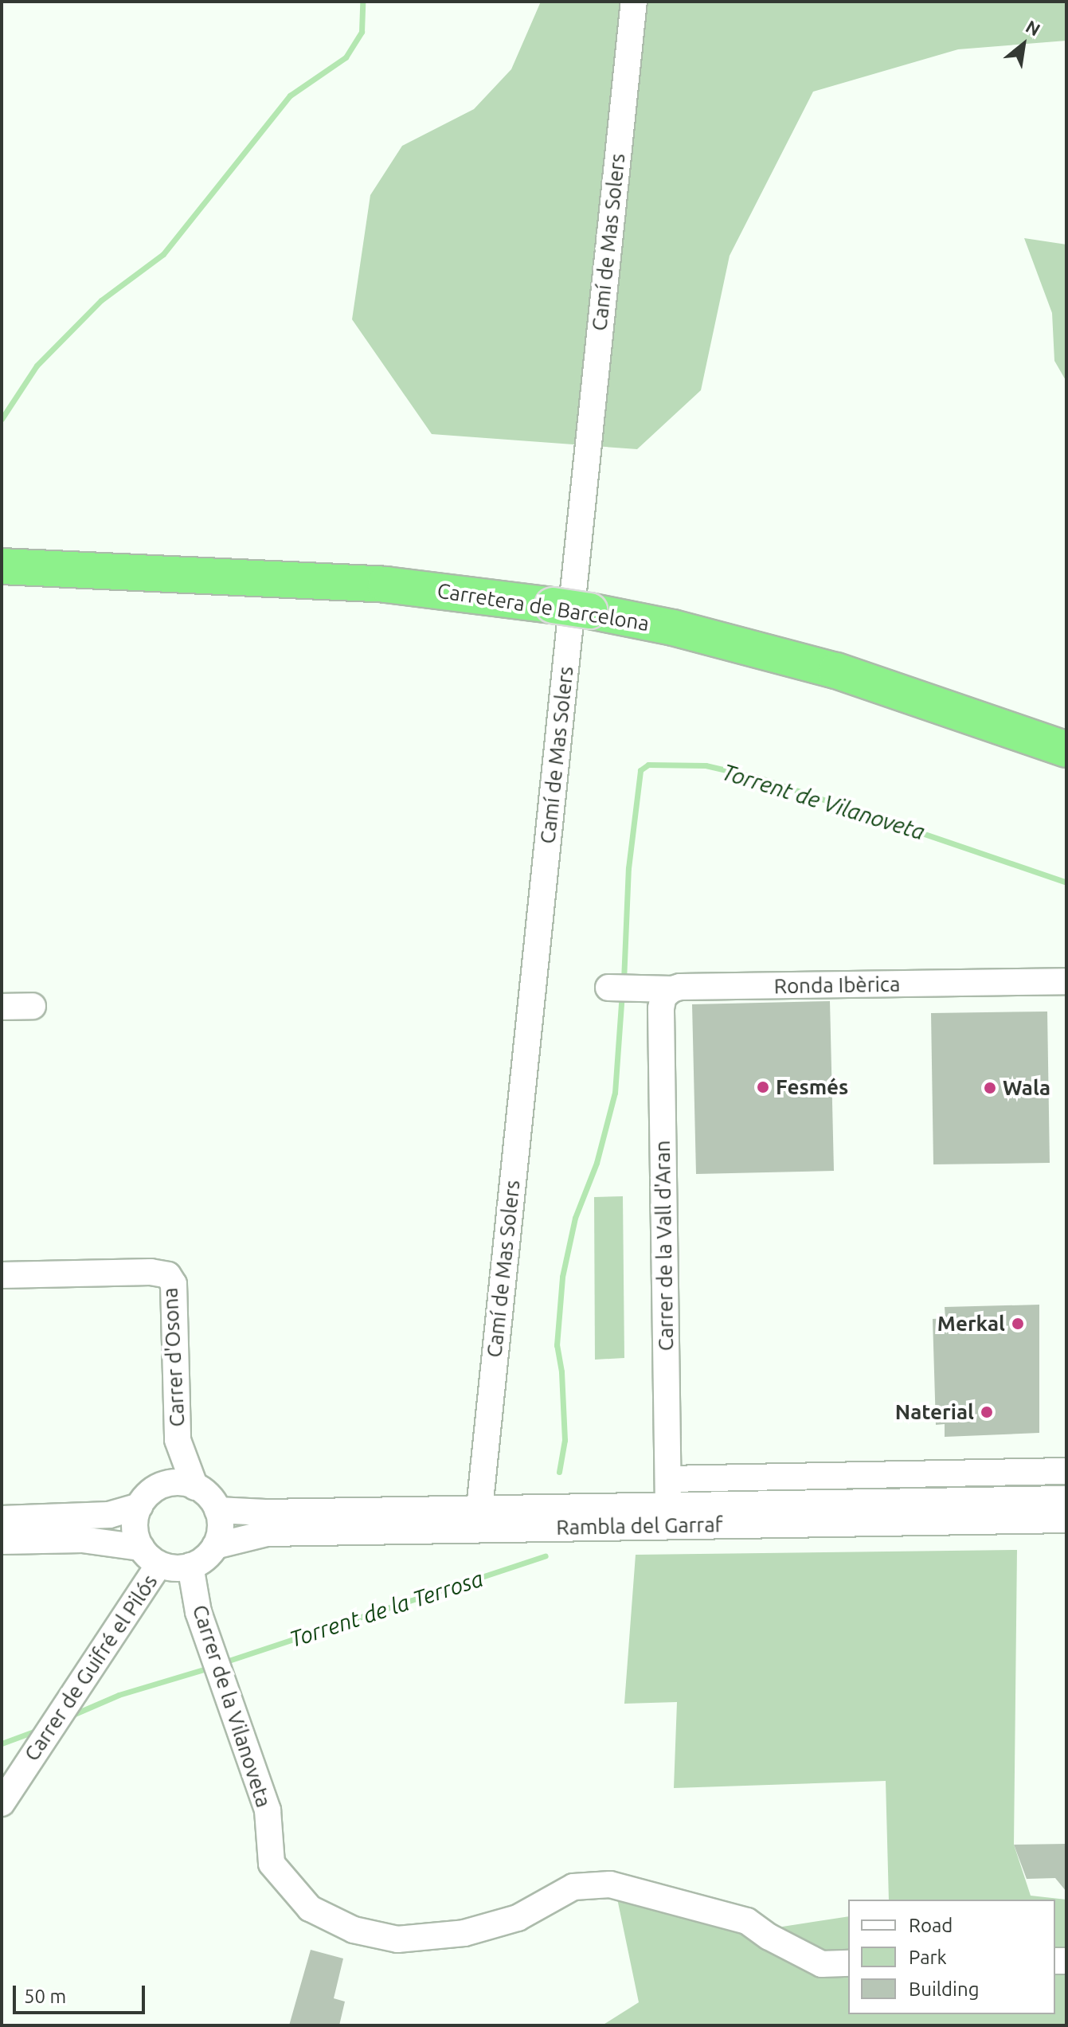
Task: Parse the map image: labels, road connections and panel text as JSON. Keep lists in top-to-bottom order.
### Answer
{
  "streets": {
    "highway": ["Carretera de Barcelona"],
    "street": [
      "Camí de Mas Solers",
      "Ronda Ibèrica",
      "Carrer de la Vall d'Aran",
      "Carrer d'Osona",
      "Rambla del Garraf",
      "Carrer de Guifré el Pilós",
      "Carrer de la Vilanoveta"
    ]
  },
  "crossings": [
    ["Camí de Mas Solers", "Rambla del Garraf"],
    ["Ronda Ibèrica", "Carrer de la Vall d'Aran"],
    ["Carrer de la Vall d'Aran", "Rambla del Garraf"],
    ["Carrer d'Osona", "Rambla del Garraf"],
    ["Carrer d'Osona", "Carrer de Guifré el Pilós"],
    ["Carrer d'Osona", "Carrer de la Vilanoveta"],
    ["Rambla del Garraf", "Carrer de Guifré el Pilós"],
    ["Rambla del Garraf", "Carrer de la Vilanoveta"],
    ["Carrer de Guifré el Pilós", "Carrer de la Vilanoveta"]
  ],
  "water": ["Torrent de Vilanoveta", "Torrent de la Terrosa"],
  "places": [
    "Fesmés",
    "Wala",
    "Merkal",
    "Naterial"
  ],
  "legend": ["Road", "Park", "Building"],
  "scale_bar": "50 m",
  "north": "top right"
}
